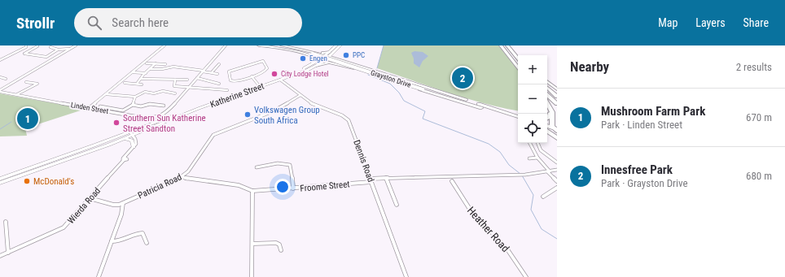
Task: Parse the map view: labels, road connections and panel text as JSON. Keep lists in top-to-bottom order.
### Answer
{
  "streets": {
    "main road": ["Grayston Drive", "Katherine Street"],
    "street": [
      "Linden Street",
      "Dennis Road",
      "Patricia Road",
      "Froome Street",
      "Wierda Road",
      "Heather Road"
    ]
  },
  "crossings": [
    ["Katherine Street", "Dennis Road"],
    ["Dennis Road", "Patricia Road"],
    ["Dennis Road", "Froome Street"],
    ["Patricia Road", "Froome Street"],
    ["Patricia Road", "Wierda Road"]
  ],
  "places": [
    "PPC",
    "Engen",
    "City Lodge Hotel",
    "Volkswagen Group South Africa",
    "Southern Sun Katherine Street Sandton",
    "McDonald's"
  ],
  "page": {
    "header": "Strollr",
    "search": "Search here",
    "nav": ["Map", "Layers", "Share"],
    "heading": ["Nearby", "2 results"],
    "map_buttons": ["+", "−"],
    "pins": ["2", "1"],
    "list": [
      {
        "mark": "1",
        "name": "Mushroom Farm Park",
        "note": "Park · Linden Street",
        "value": "670 m"
      },
      {
        "mark": "2",
        "name": "Innesfree Park",
        "note": "Park · Grayston Drive",
        "value": "680 m"
      }
    ]
  }
}
